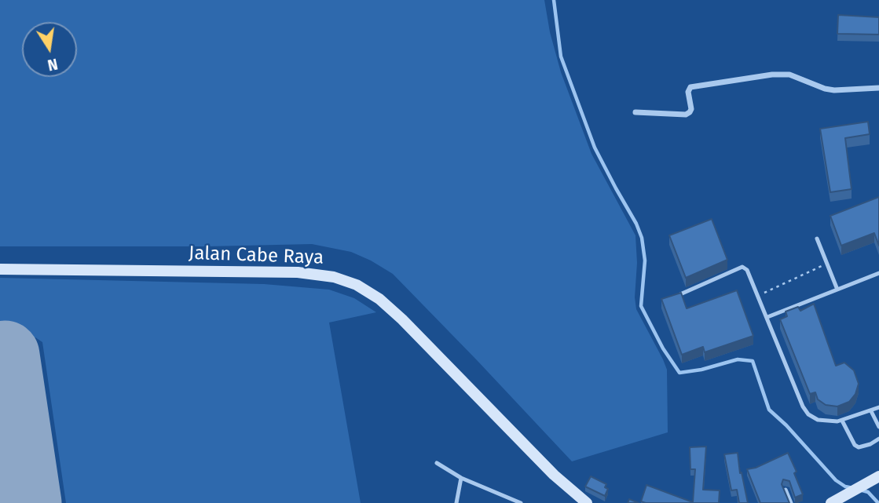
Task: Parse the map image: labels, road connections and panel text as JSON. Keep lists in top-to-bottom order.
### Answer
{
  "streets": {
    "main road": ["Jalan Cabe Raya"]
  },
  "north": "bottom"
}
